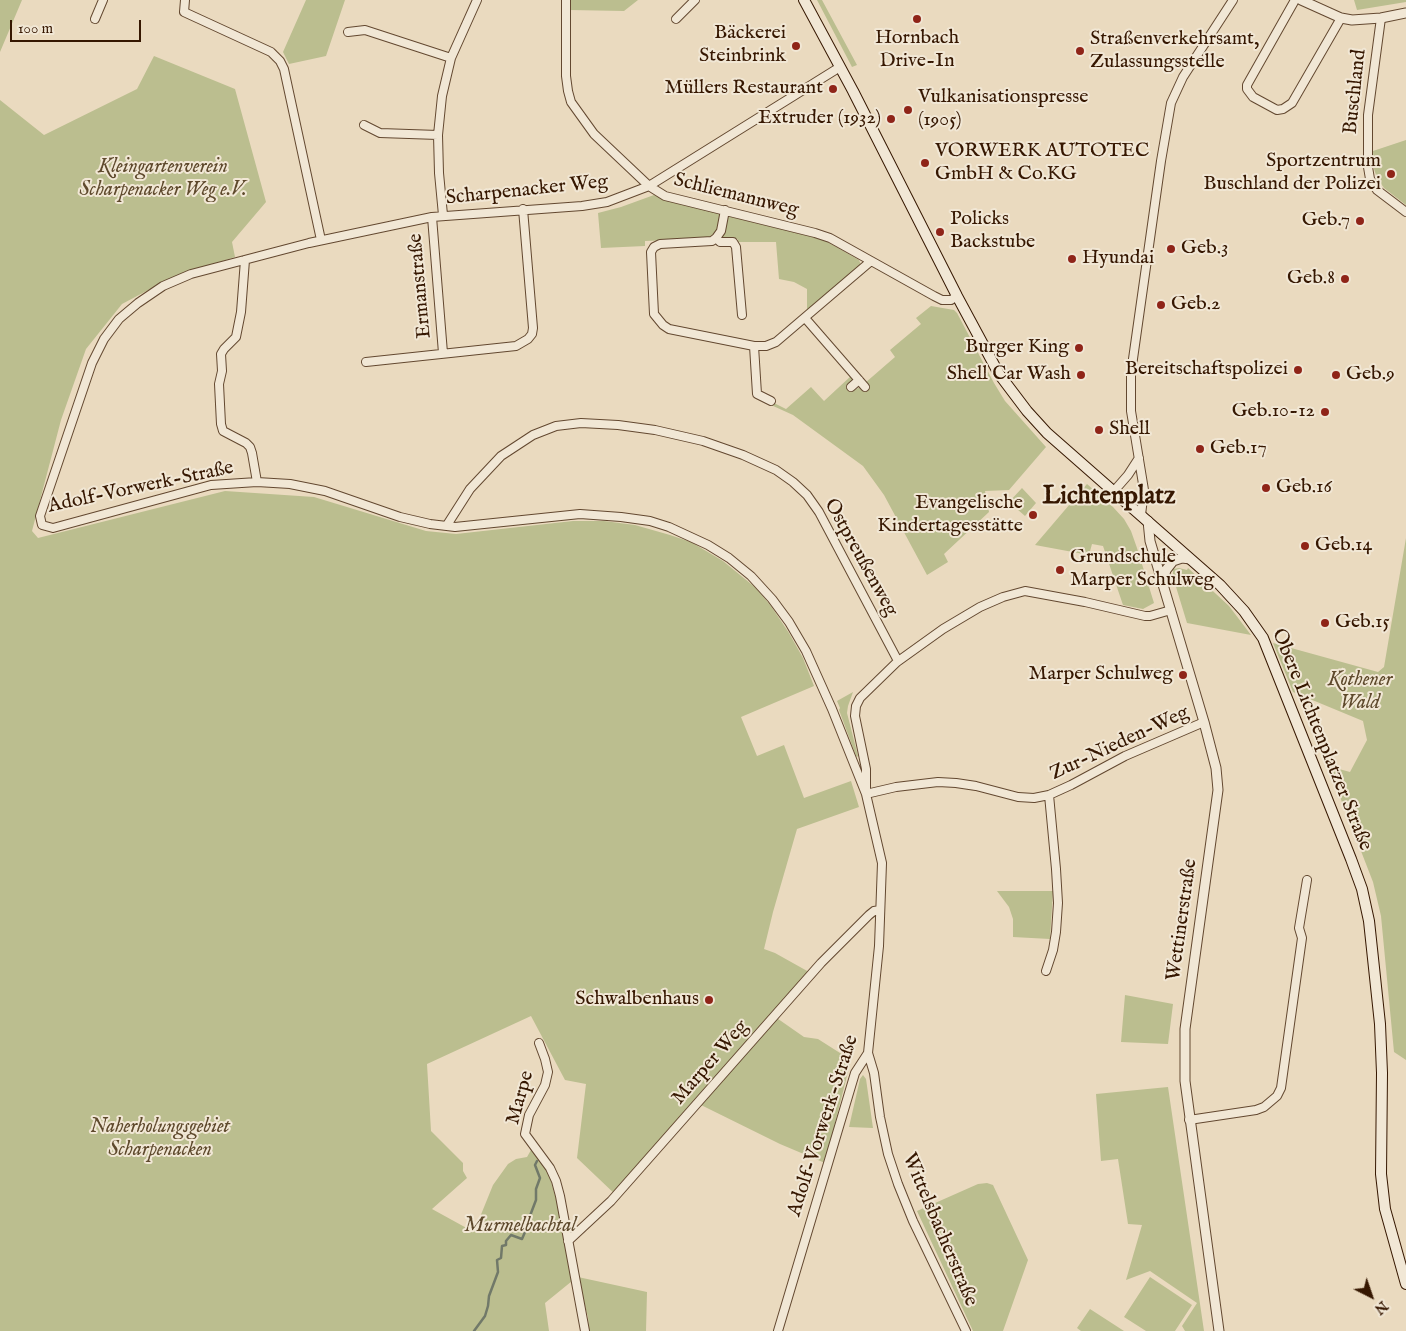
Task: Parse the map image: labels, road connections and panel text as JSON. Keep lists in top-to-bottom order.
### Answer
{
  "streets": {
    "main road": ["Obere Lichtenplatzer Straße"],
    "street": [
      "Buschland",
      "Scharpenacker Weg",
      "Schliemannweg",
      "Ermanstraße",
      "Adolf-Vorwerk-Straße",
      "Ostpreußenweg",
      "Zur-Nieden-Weg",
      "Wettinerstraße",
      "Marper Weg",
      "Marpe",
      "Wittelsbacherstraße"
    ]
  },
  "crossings": [
    ["Scharpenacker Weg", "Schliemannweg"],
    ["Scharpenacker Weg", "Ermanstraße"],
    ["Scharpenacker Weg", "Adolf-Vorwerk-Straße"],
    ["Scharpenacker Weg", "Obere Lichtenplatzer Straße"],
    ["Schliemannweg", "Obere Lichtenplatzer Straße"],
    ["Adolf-Vorwerk-Straße", "Ostpreußenweg"],
    ["Adolf-Vorwerk-Straße", "Zur-Nieden-Weg"],
    ["Adolf-Vorwerk-Straße", "Marper Weg"],
    ["Adolf-Vorwerk-Straße", "Wittelsbacherstraße"],
    ["Obere Lichtenplatzer Straße", "Wettinerstraße"],
    ["Zur-Nieden-Weg", "Wettinerstraße"],
    ["Marper Weg", "Marpe"]
  ],
  "districts": ["Lichtenplatz"],
  "parks": [
    "Kleingartenverein Scharpenacker Weg e.V.",
    "Kothener Wald",
    "Naherholungsgebiet Scharpenacken",
    "Murmelbachtal"
  ],
  "places": [
    "Hornbach Drive-In",
    "Bäckerei Steinbrink",
    "Straßenverkehrsamt, Zulassungsstelle",
    "Müllers Restaurant",
    "Vulkanisationspresse (1905)",
    "Extruder (1932)",
    "VORWERK AUTOTEC GmbH & Co.KG",
    "Sportzentrum Buschland der Polizei",
    "Geb.7",
    "Policks Backstube",
    "Geb.3",
    "Hyundai",
    "Geb.8",
    "Geb.2",
    "Burger King",
    "Bereitschaftspolizei",
    "Shell Car Wash",
    "Geb.9",
    "Geb.10-12",
    "Shell",
    "Geb.17",
    "Geb.16",
    "Evangelische Kindertagesstätte",
    "Geb.14",
    "Grundschule Marper Schulweg",
    "Geb.15",
    "Marper Schulweg",
    "Schwalbenhaus"
  ],
  "scale_bar": "100 m",
  "north": "bottom right"
}
